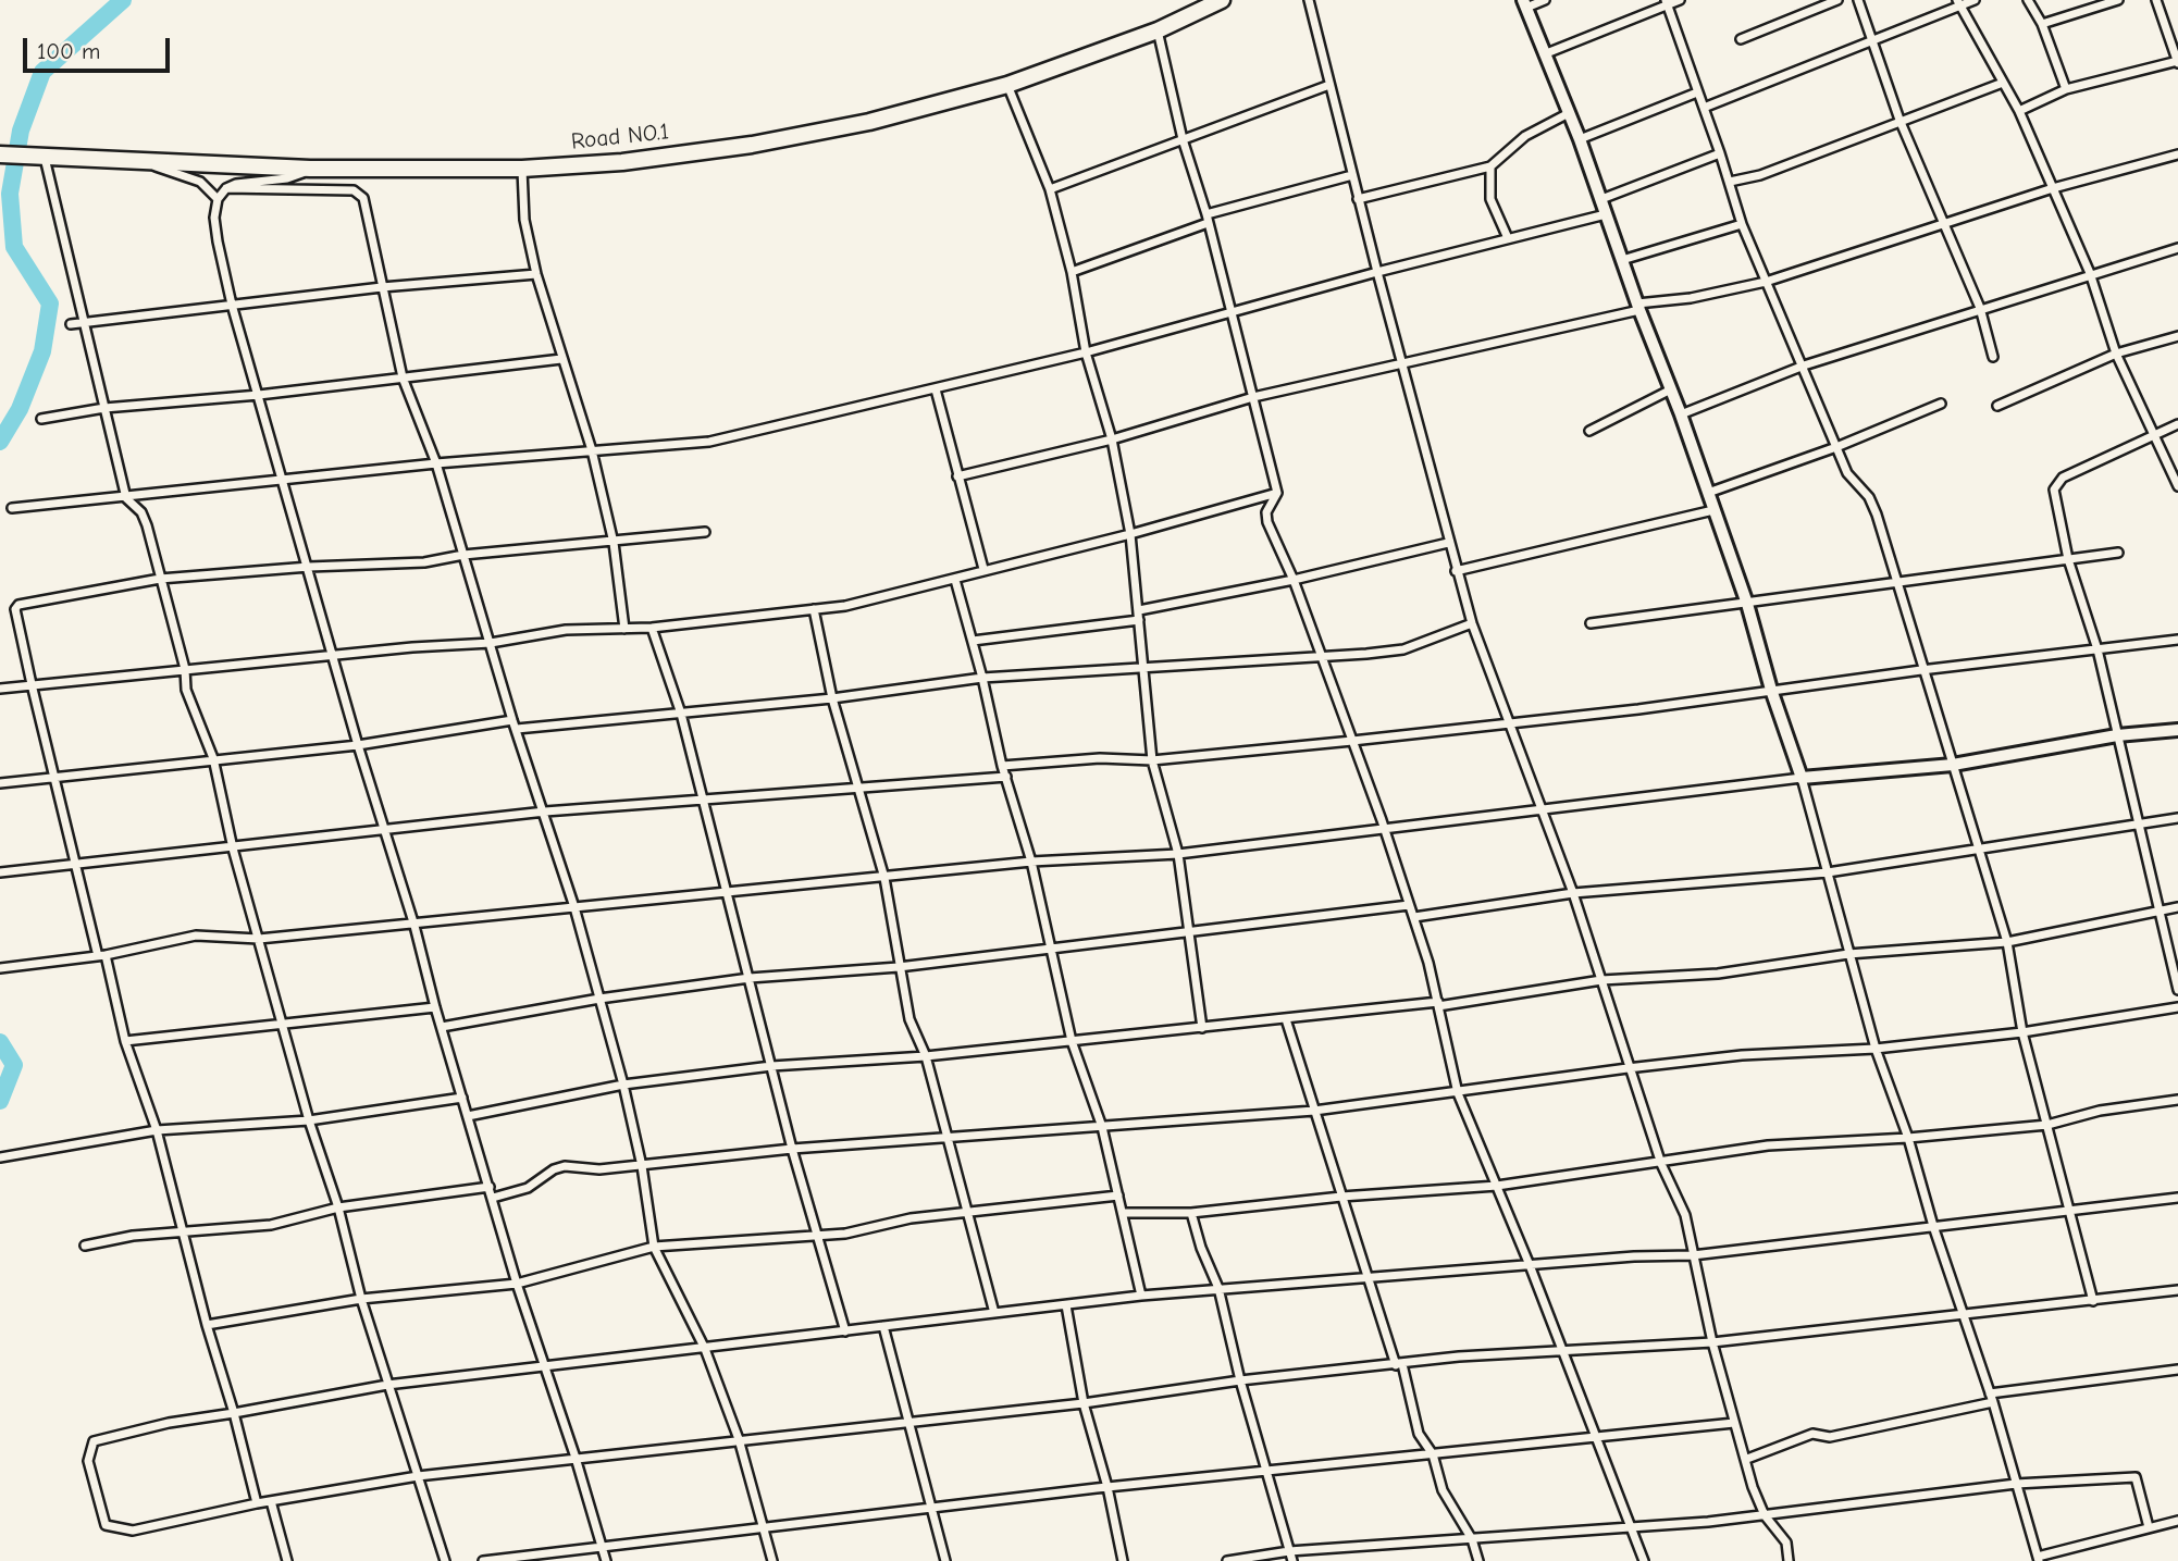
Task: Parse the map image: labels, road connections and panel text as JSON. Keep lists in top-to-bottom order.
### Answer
{
  "streets": {
    "highway": ["Road NO.1"]
  },
  "scale_bar": "100 m"
}
